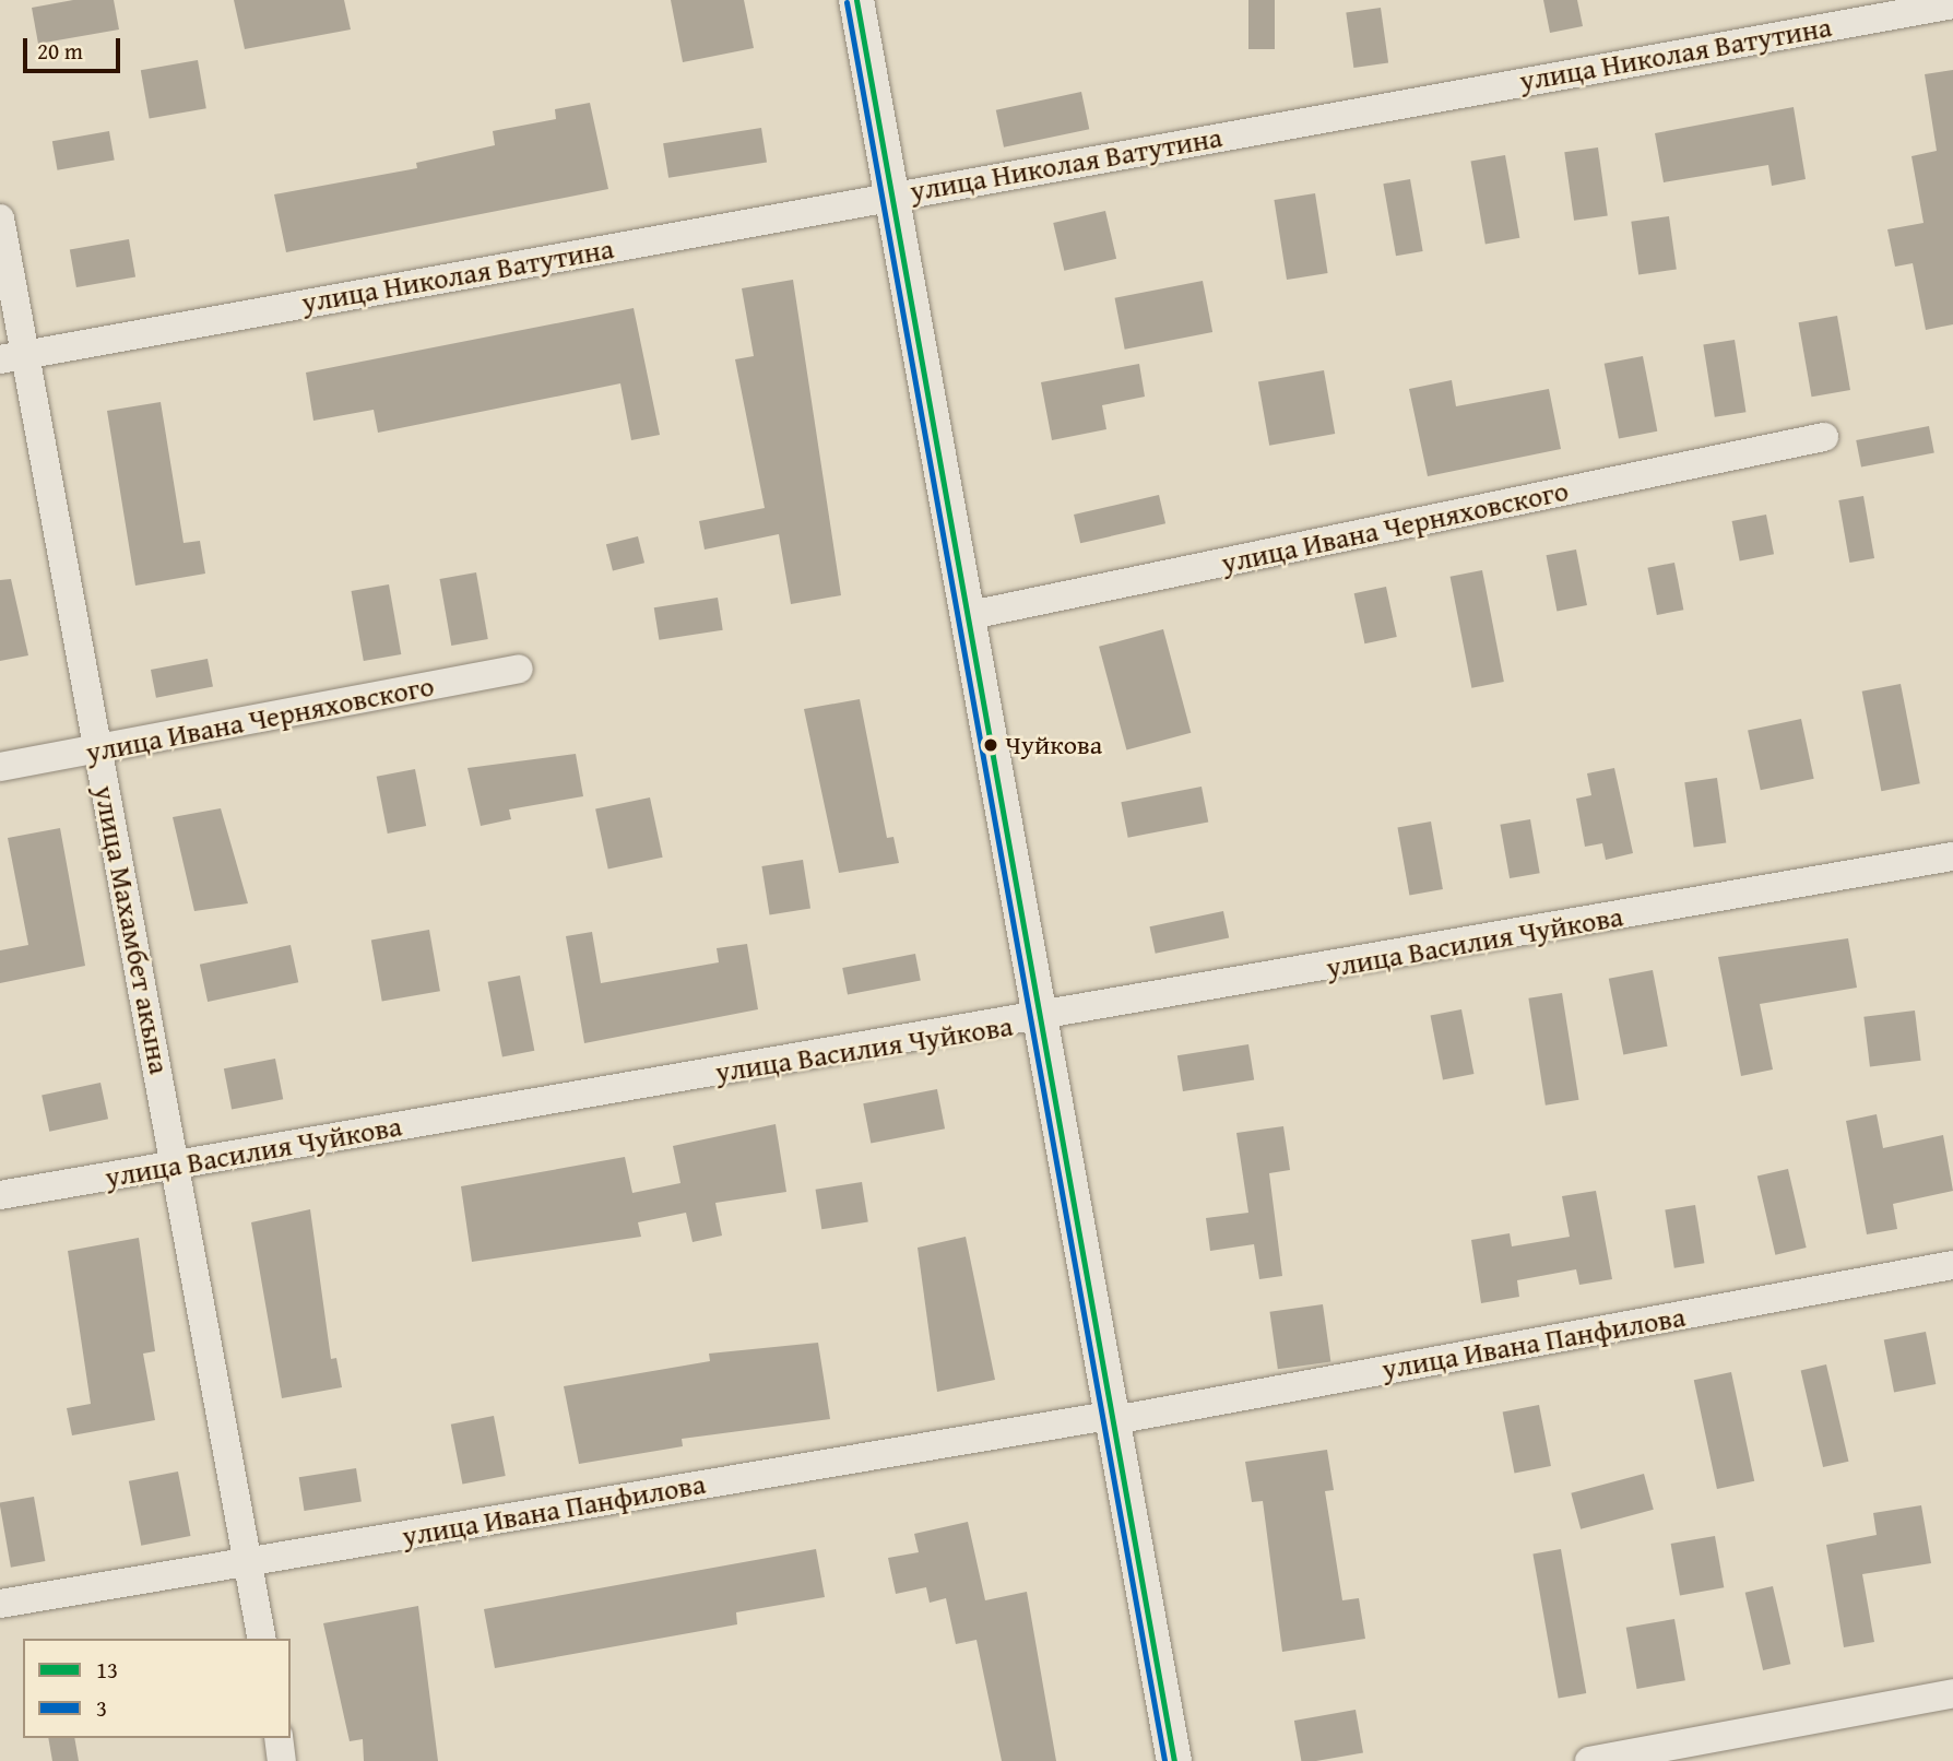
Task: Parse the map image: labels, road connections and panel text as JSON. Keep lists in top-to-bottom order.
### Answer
{
  "streets": {
    "street": [
      "улица Николая Ватутина",
      "улица Ивана Черняховского",
      "улица Махамбет акына",
      "улица Василия Чуйкова",
      "улица Ивана Панфилова"
    ]
  },
  "crossings": [
    ["улица Николая Ватутина", "улица Махамбет акына"],
    ["улица Ивана Черняховского", "улица Махамбет акына"],
    ["улица Махамбет акына", "улица Василия Чуйкова"],
    ["улица Махамбет акына", "улица Ивана Панфилова"]
  ],
  "places": ["Чуйкова"],
  "lines": ["transit line 13", "transit line 3"],
  "legend": ["13", "3"],
  "scale_bar": "20 m"
}
